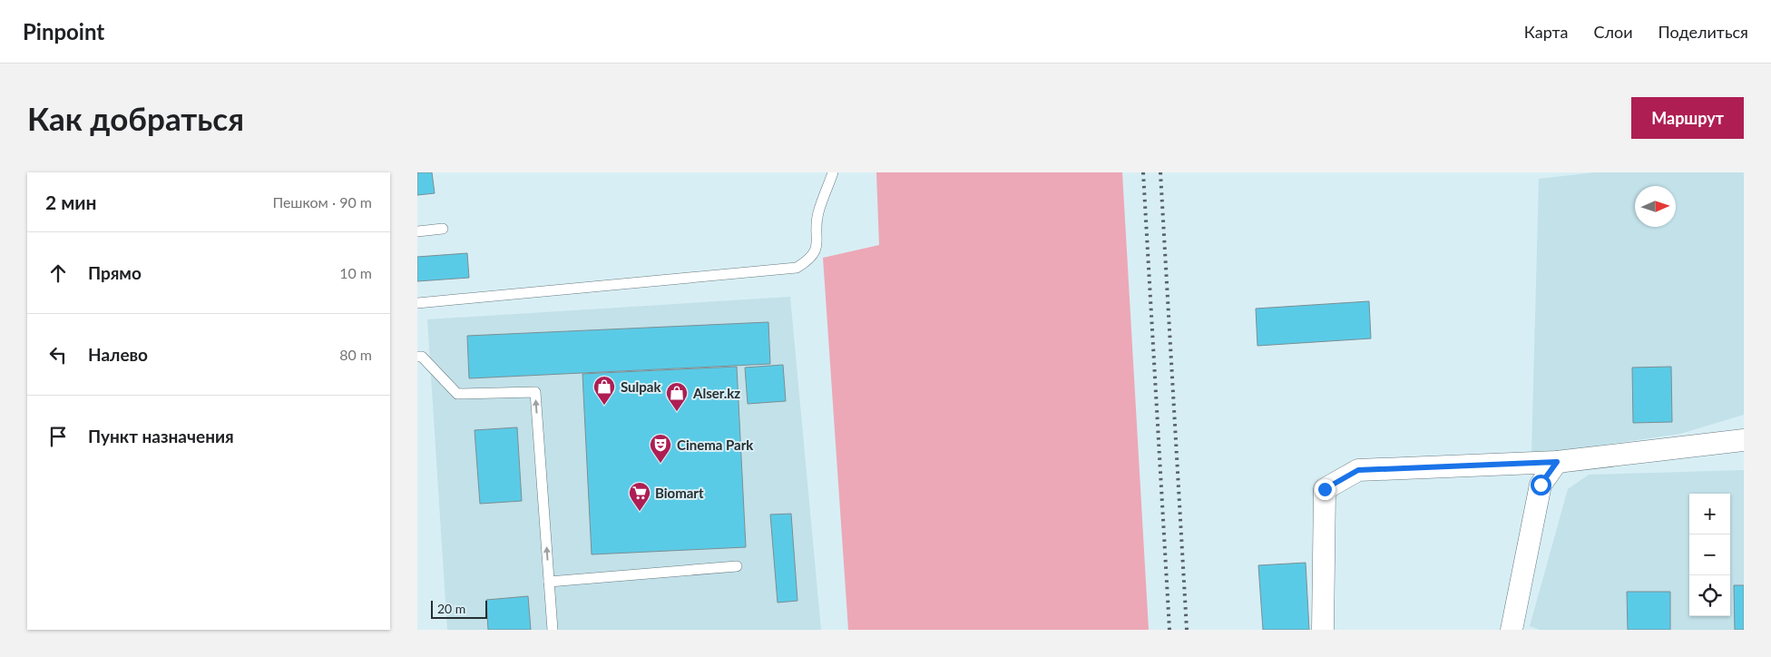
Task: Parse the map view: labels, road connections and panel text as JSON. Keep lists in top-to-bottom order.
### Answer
{
  "places": {
    "shop": ["Sulpak", "Alser.kz"],
    "theatre": ["Cinema Park"],
    "supermarket": ["Biomart"]
  },
  "scale_bar": "20 m",
  "north": "right",
  "page": {
    "header": "Pinpoint",
    "nav": ["Карта", "Слои", "Поделиться"],
    "buttons": "Маршрут",
    "title": "Как добраться",
    "heading": ["2 мин", "Пешком · 90 m"],
    "list": [
      ["Прямо", "10 m"],
      ["Налево", "80 m"],
      "Пункт назначения"
    ],
    "map_buttons": ["+", "−"],
    "scale": "20 m"
  }
}
